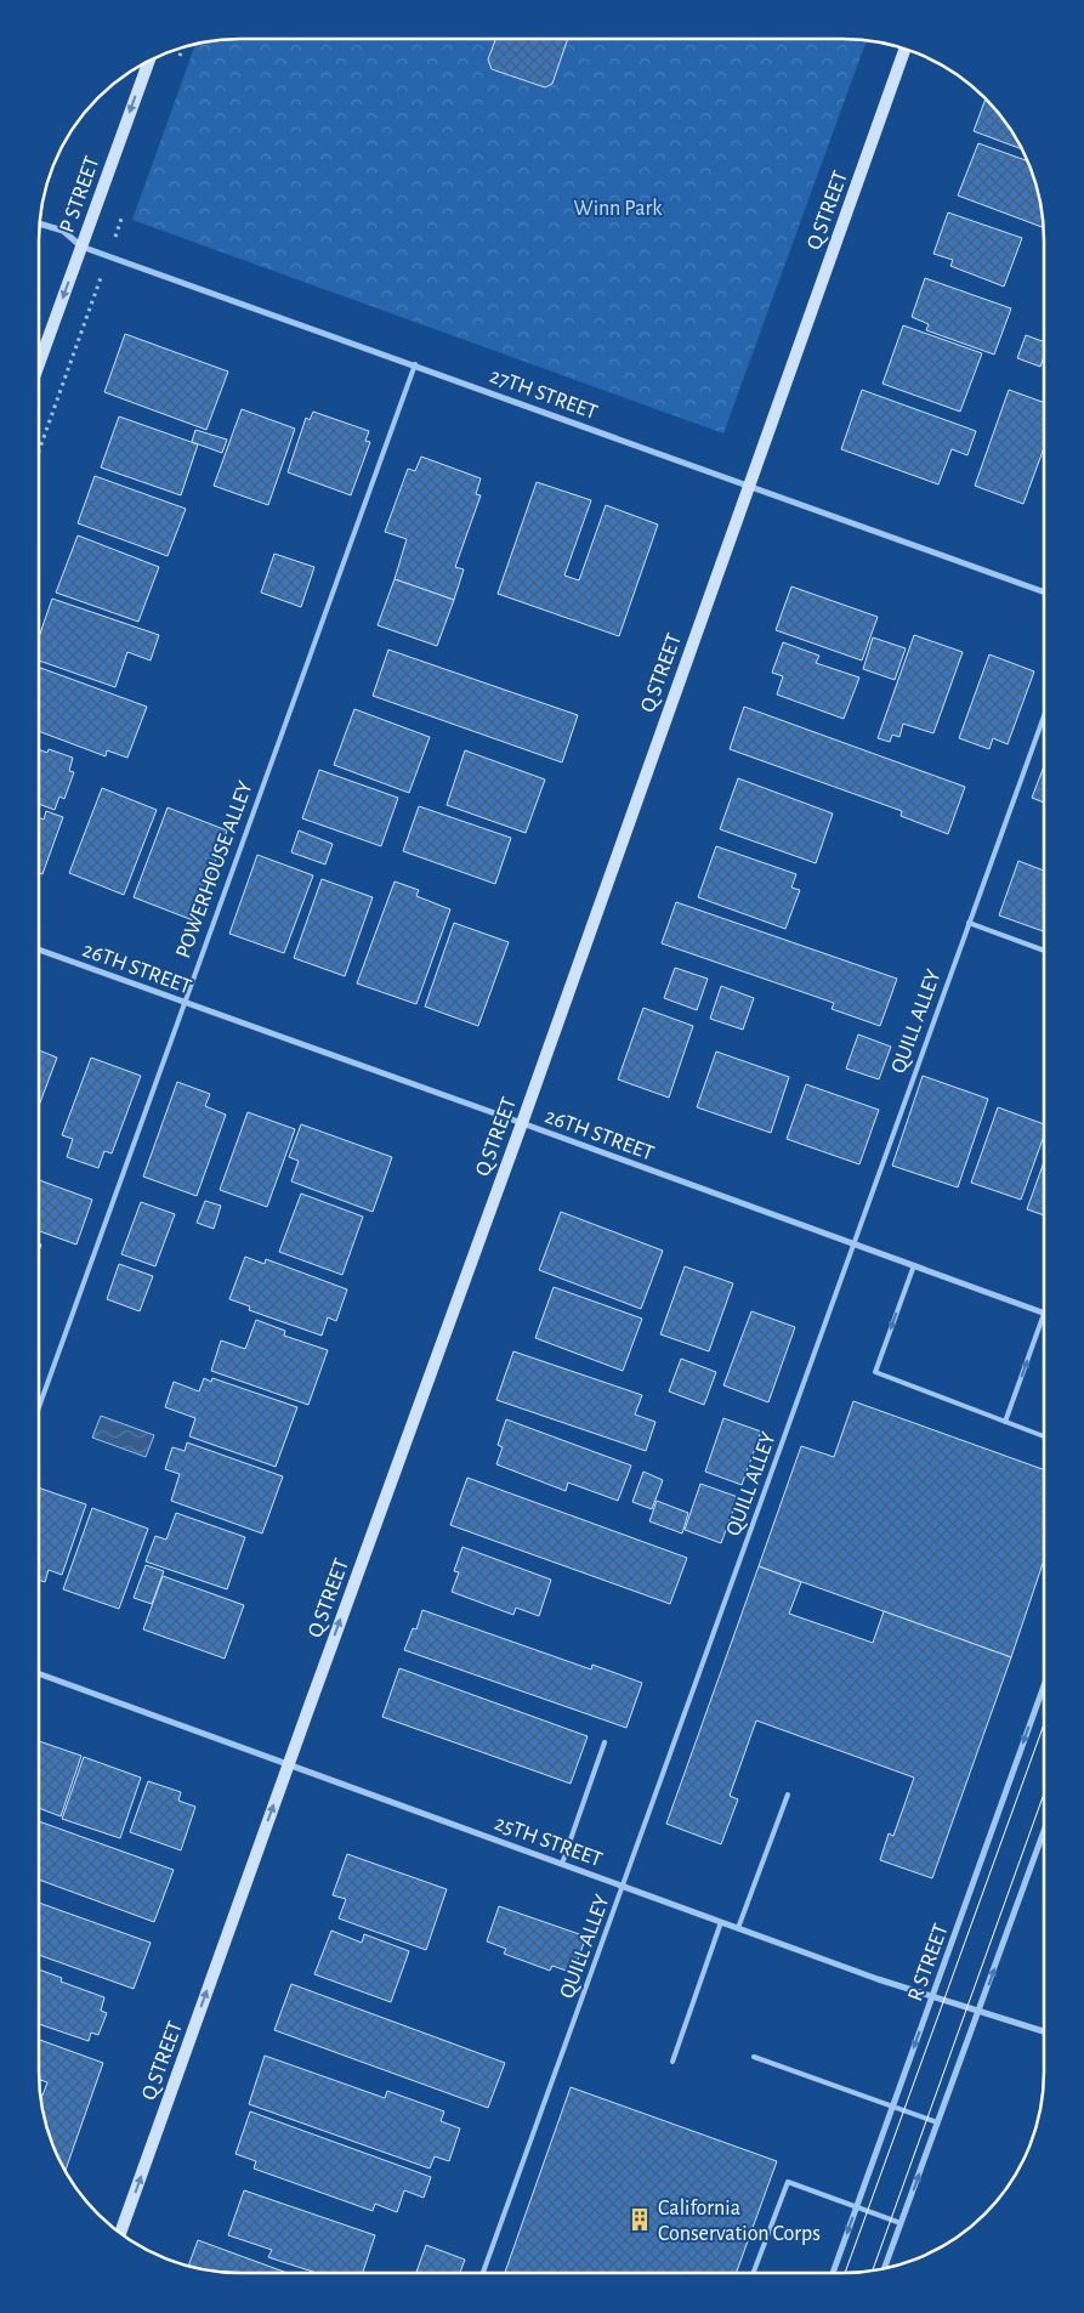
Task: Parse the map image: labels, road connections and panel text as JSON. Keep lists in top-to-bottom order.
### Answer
{
  "streets": {
    "main road": ["P STREET", "Q STREET"],
    "street": [
      "27TH STREET",
      "26TH STREET",
      "25TH STREET",
      "R STREET"
    ],
    "lane": ["POWERHOUSE ALLEY", "QUILL ALLEY"]
  },
  "crossings": [
    ["P STREET", "27TH STREET"],
    ["Q STREET", "27TH STREET"],
    ["Q STREET", "26TH STREET"],
    ["Q STREET", "25TH STREET"],
    ["27TH STREET", "POWERHOUSE ALLEY"],
    ["POWERHOUSE ALLEY", "26TH STREET"],
    ["26TH STREET", "QUILL ALLEY"],
    ["QUILL ALLEY", "25TH STREET"],
    ["25TH STREET", "R STREET"]
  ],
  "one_way": ["P STREET", "Q STREET"],
  "parks": ["Winn Park"],
  "places": {
    "building": ["California Conservation Corps"]
  }
}
